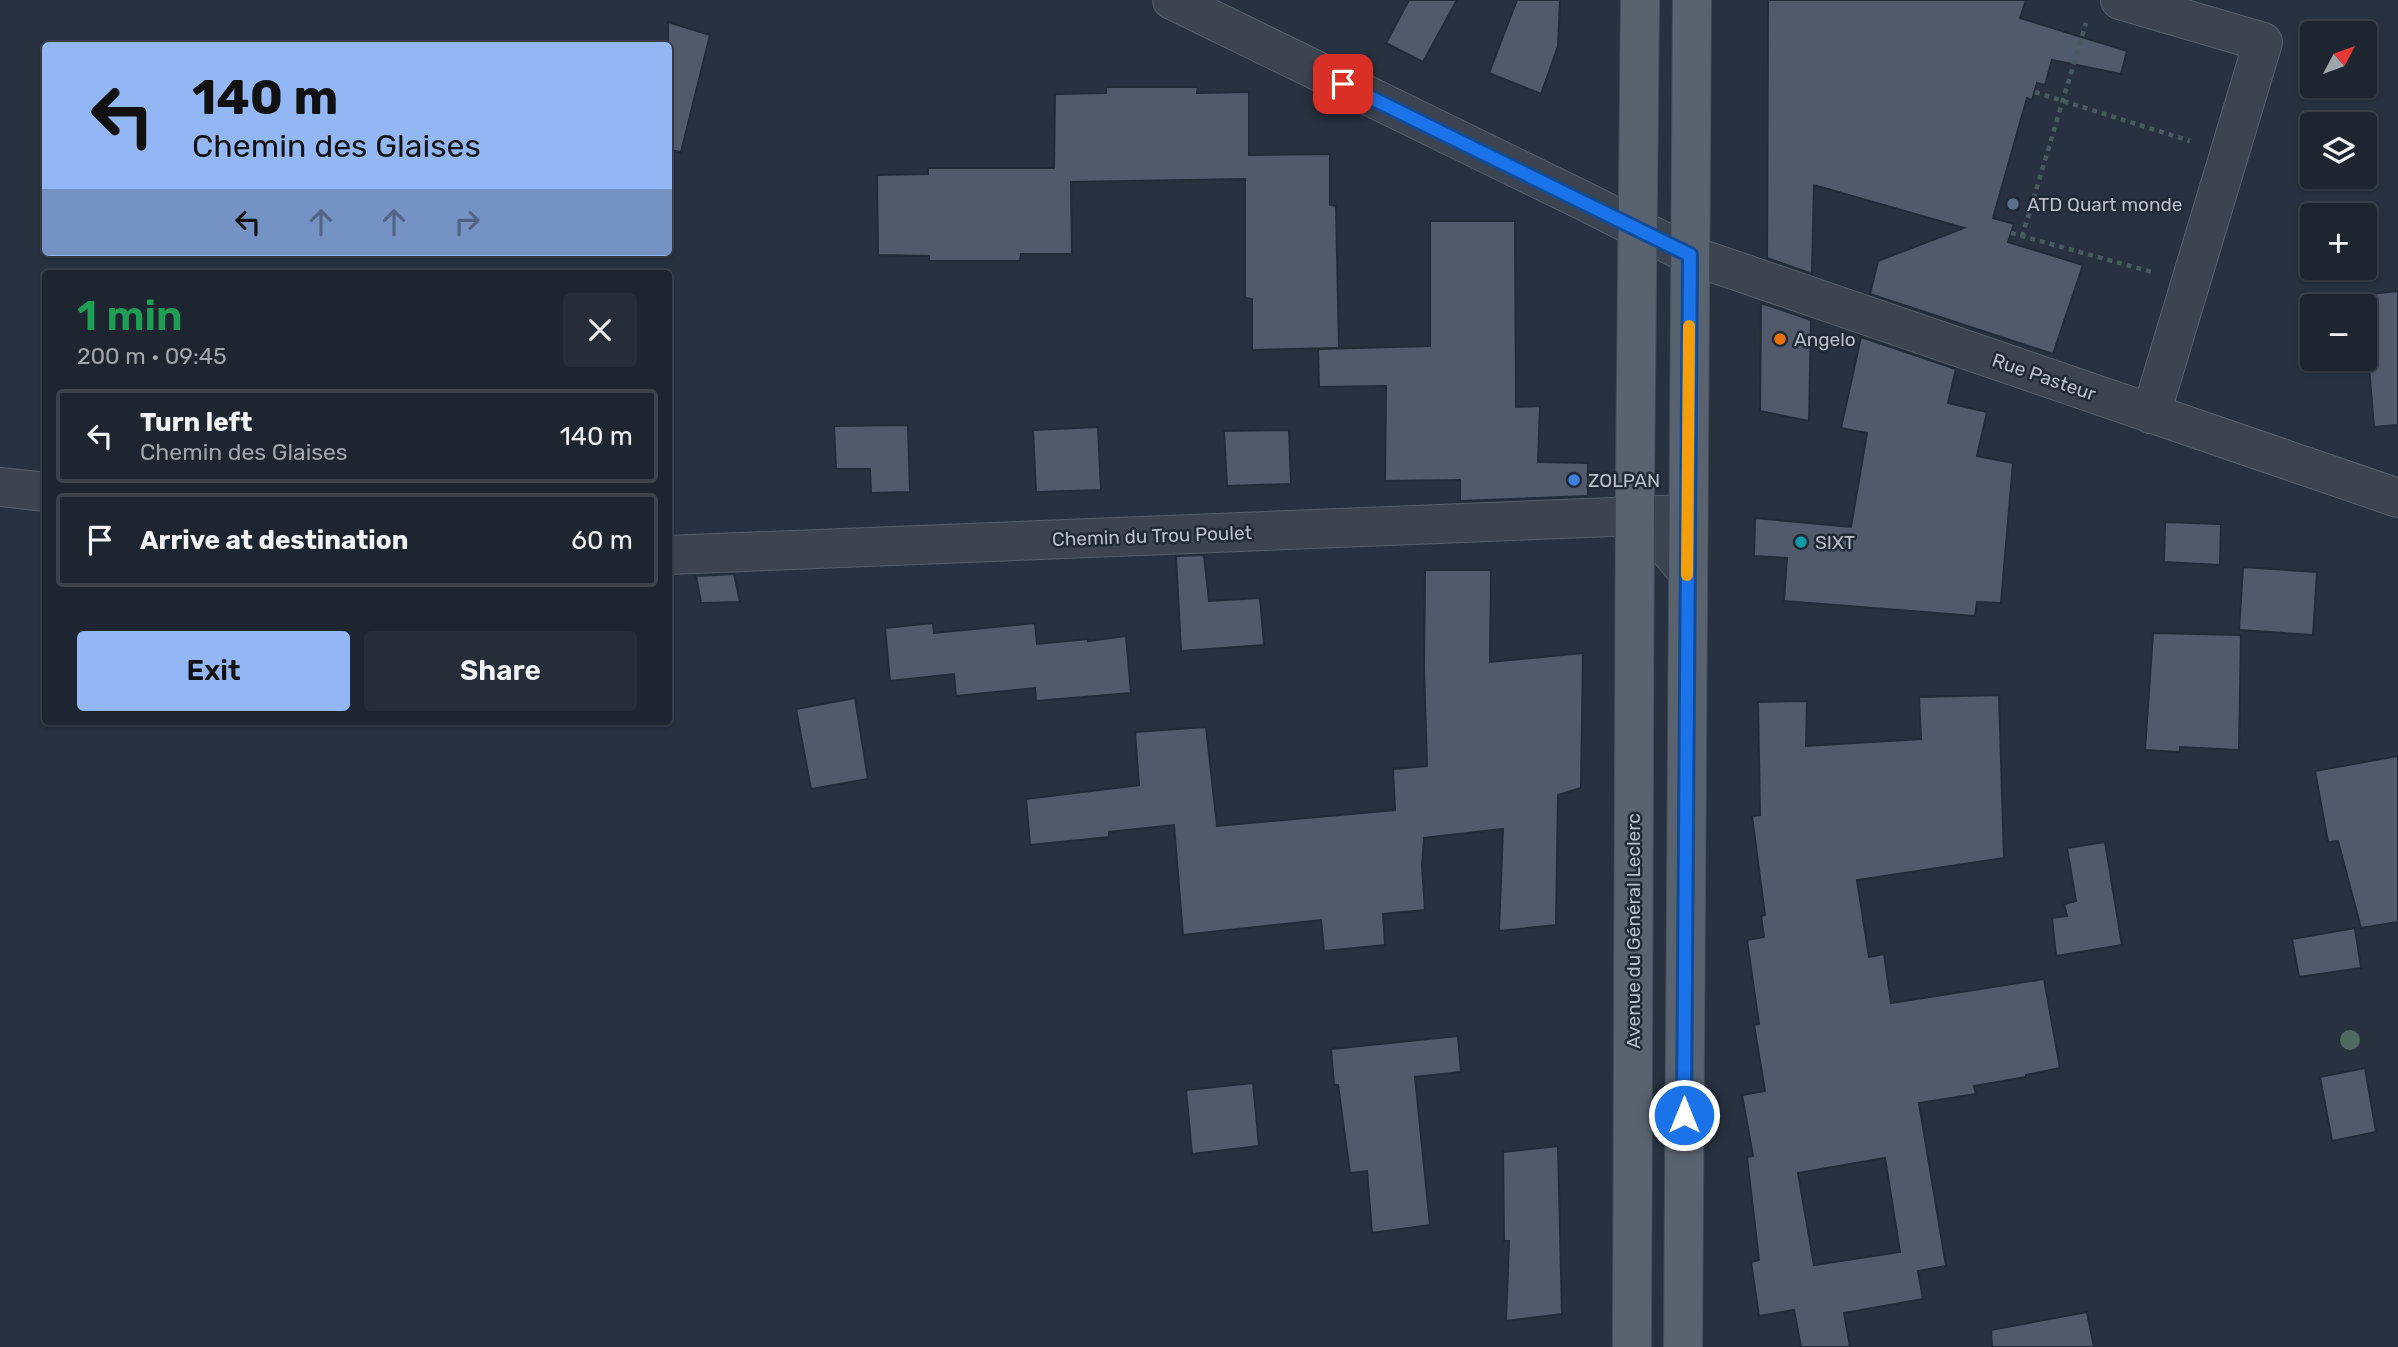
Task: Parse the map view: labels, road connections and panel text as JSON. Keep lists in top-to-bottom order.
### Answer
{
  "streets": {
    "main road": ["Avenue du Général Leclerc"],
    "street": ["Rue Pasteur", "Chemin du Trou Poulet"]
  },
  "crossings": [
    ["Rue Pasteur", "Avenue du Général Leclerc"],
    ["Chemin du Trou Poulet", "Avenue du Général Leclerc"]
  ],
  "places": [
    "ATD Quart monde",
    "Angelo",
    "ZOLPAN",
    "SIXT"
  ],
  "north": "top right",
  "page": {
    "map_buttons": ["+", "−"],
    "turn": ["140 m", "Chemin des Glaises"],
    "heading": ["1 min", "200 m · 09:45"],
    "list": [
      {
        "name": "Turn left",
        "note": "Chemin des Glaises",
        "value": "140 m"
      },
      {
        "name": "Arrive at destination",
        "value": "60 m"
      }
    ],
    "buttons": ["Exit", "Share"]
  }
}
